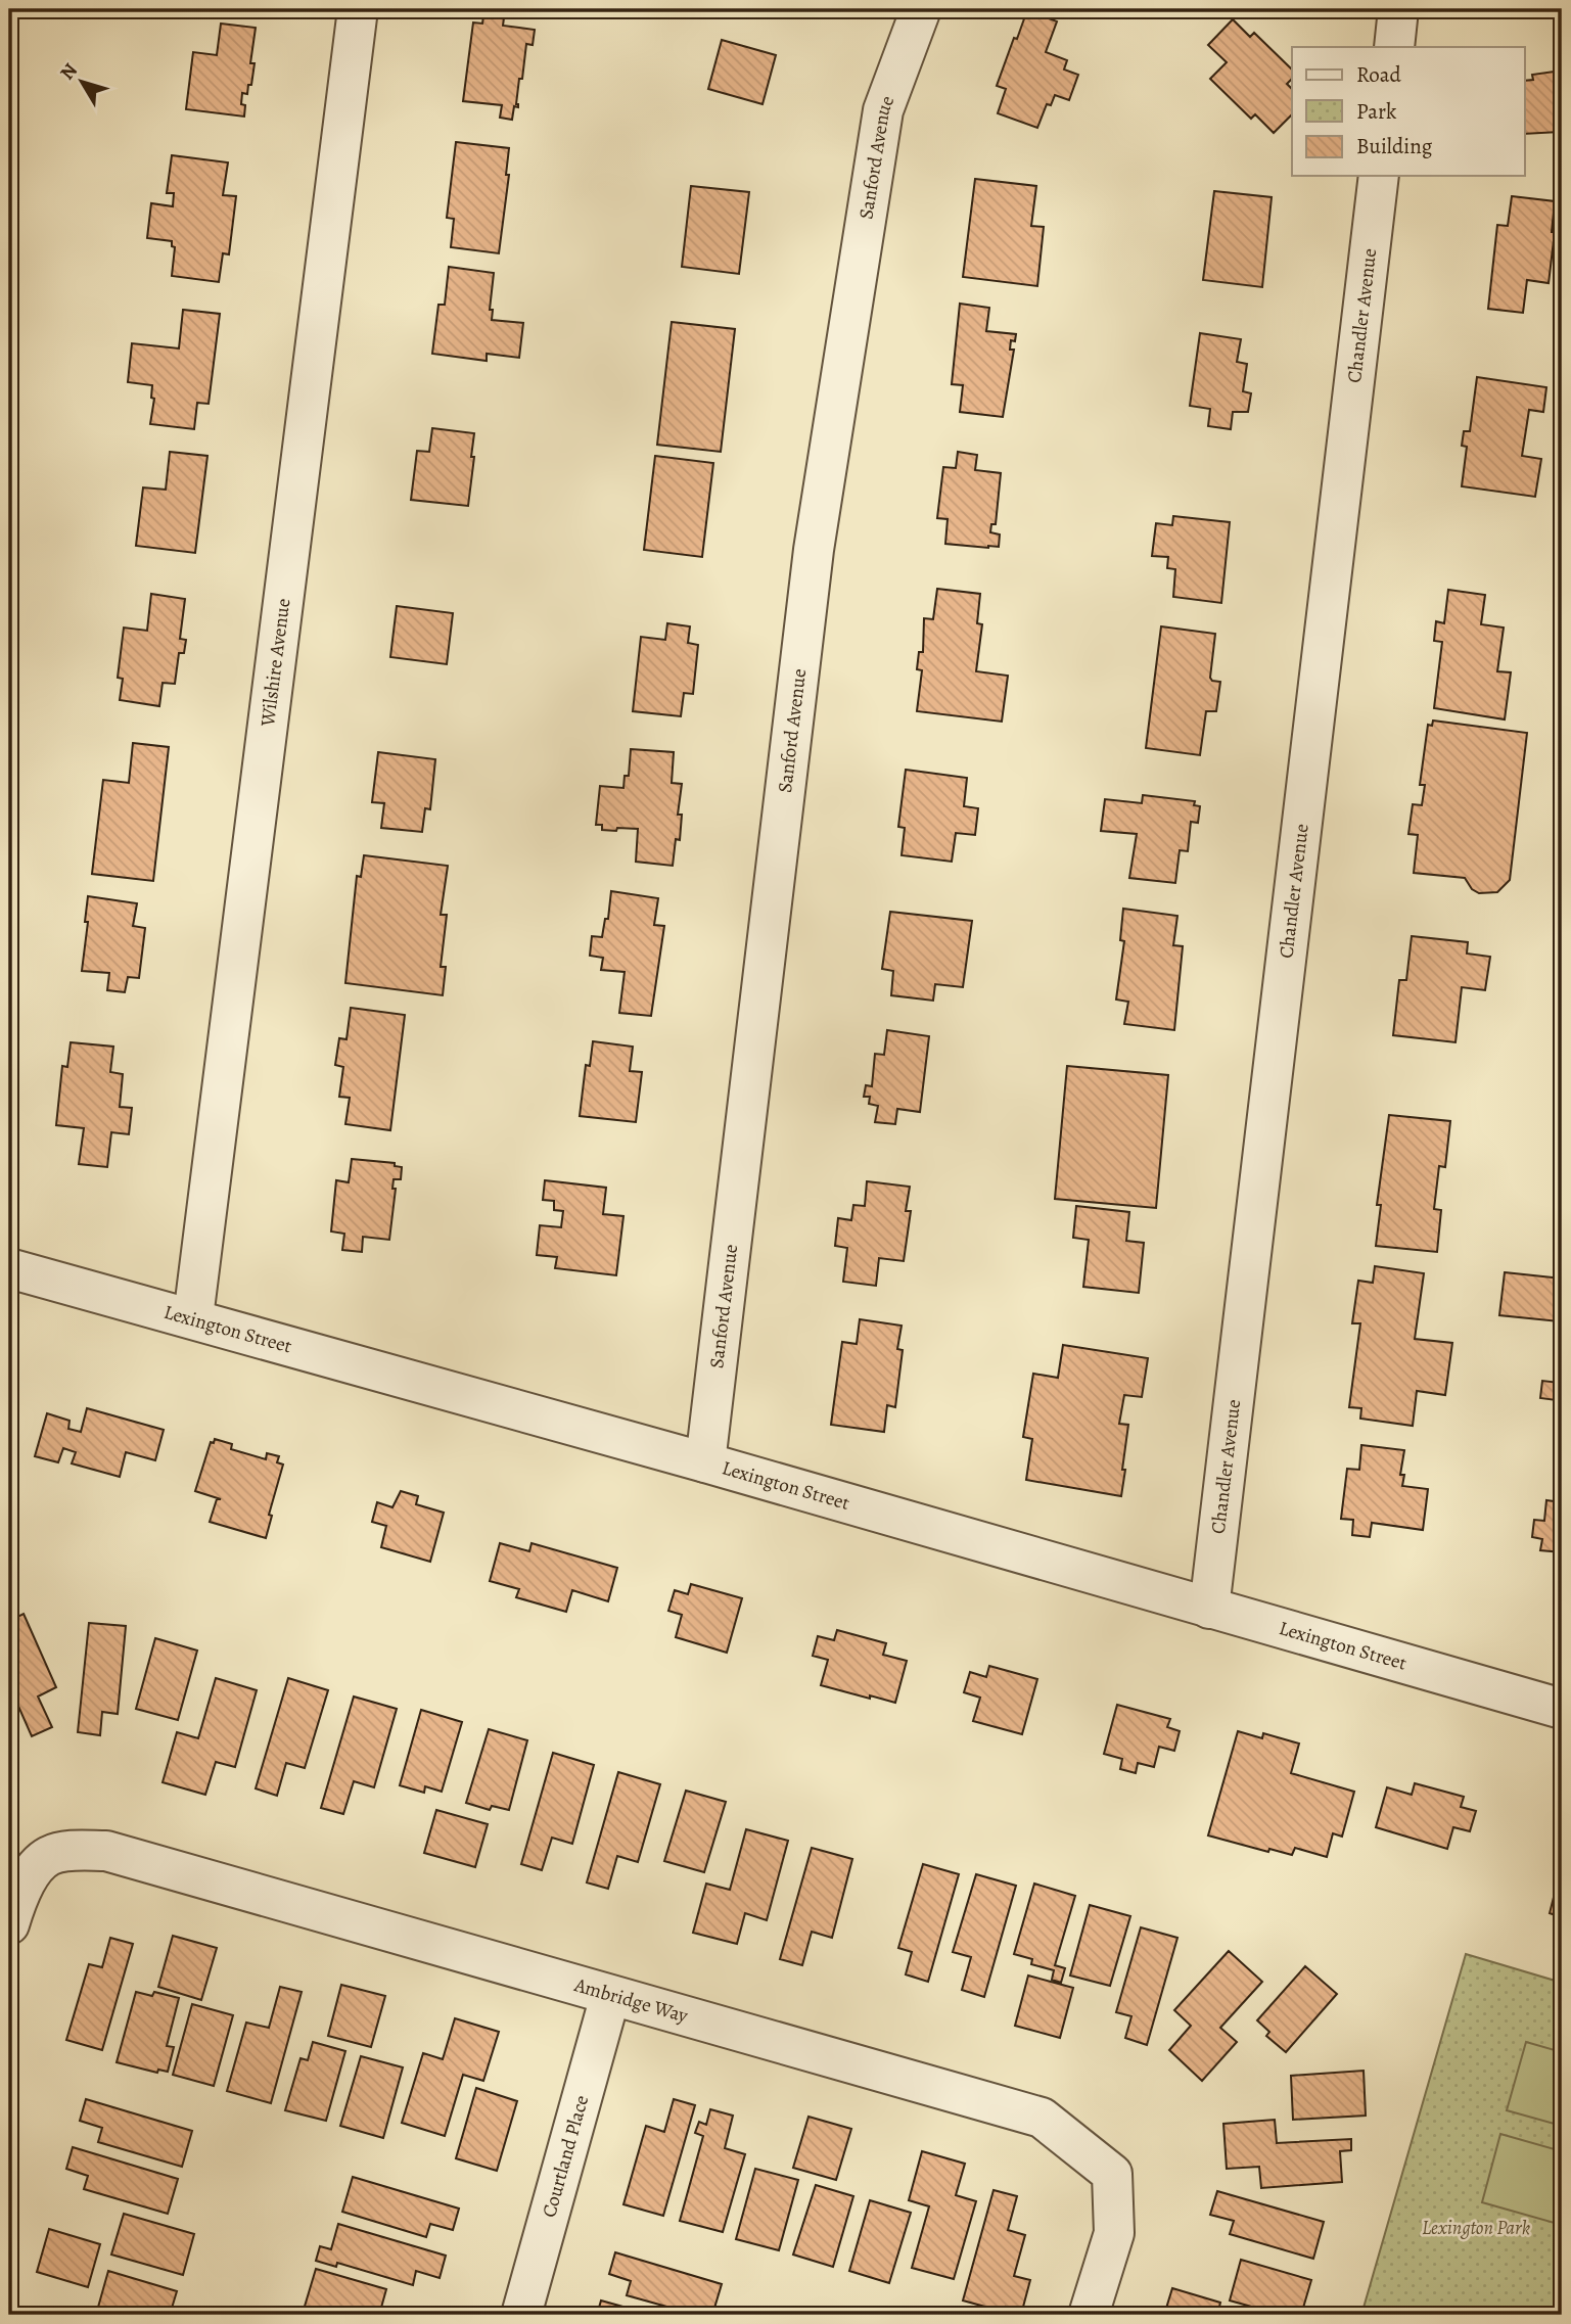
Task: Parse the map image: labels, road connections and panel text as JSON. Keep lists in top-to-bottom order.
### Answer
{
  "streets": {
    "street": [
      "Sanford Avenue",
      "Chandler Avenue",
      "Wilshire Avenue",
      "Lexington Street",
      "Ambridge Way",
      "Courtland Place"
    ]
  },
  "crossings": [
    ["Sanford Avenue", "Lexington Street"],
    ["Chandler Avenue", "Lexington Street"],
    ["Wilshire Avenue", "Lexington Street"],
    ["Ambridge Way", "Courtland Place"]
  ],
  "parks": ["Lexington Park"],
  "legend": ["Road", "Park", "Building"],
  "north": "top left"
}
